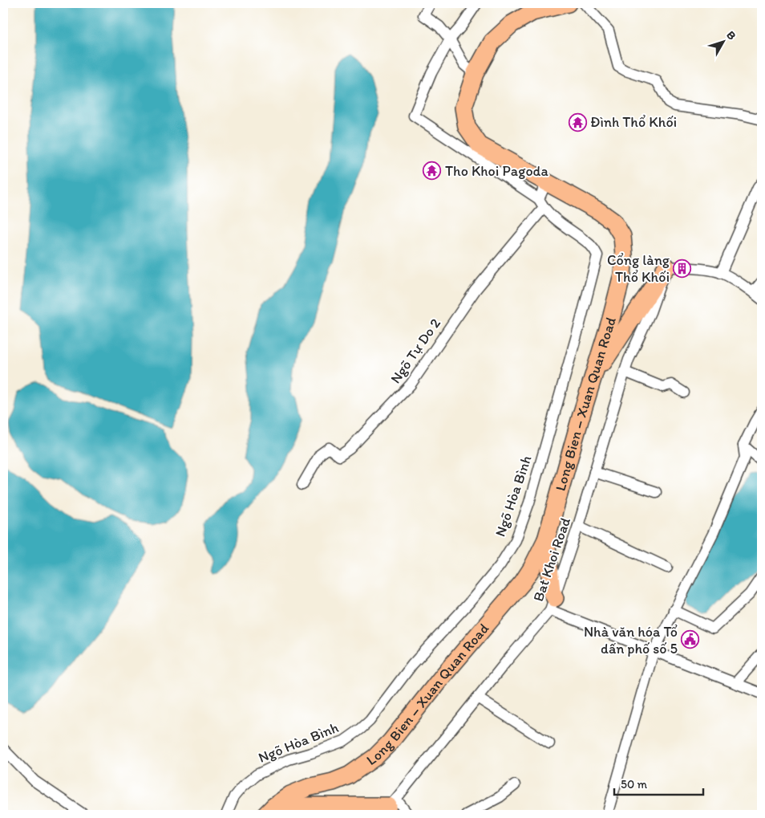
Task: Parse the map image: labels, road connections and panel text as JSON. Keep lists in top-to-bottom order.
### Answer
{
  "streets": {
    "main road": ["Long Bien – Xuan Quan Road"],
    "street": ["Ngõ Tự Do 2", "Ngõ Hòa Bình", "Bat Khoi Road"]
  },
  "crossings": [
    ["Ngõ Tự Do 2", "Ngõ Hòa Bình"]
  ],
  "places": {
    "temple": ["Đình Thổ Khối", "Tho Khoi Pagoda"],
    "building": ["Cổng làng Thổ Khối"],
    "public building": ["Nhà văn hóa Tổ dấn phố số 5"]
  },
  "scale_bar": "50 m",
  "north": "top right"
}
